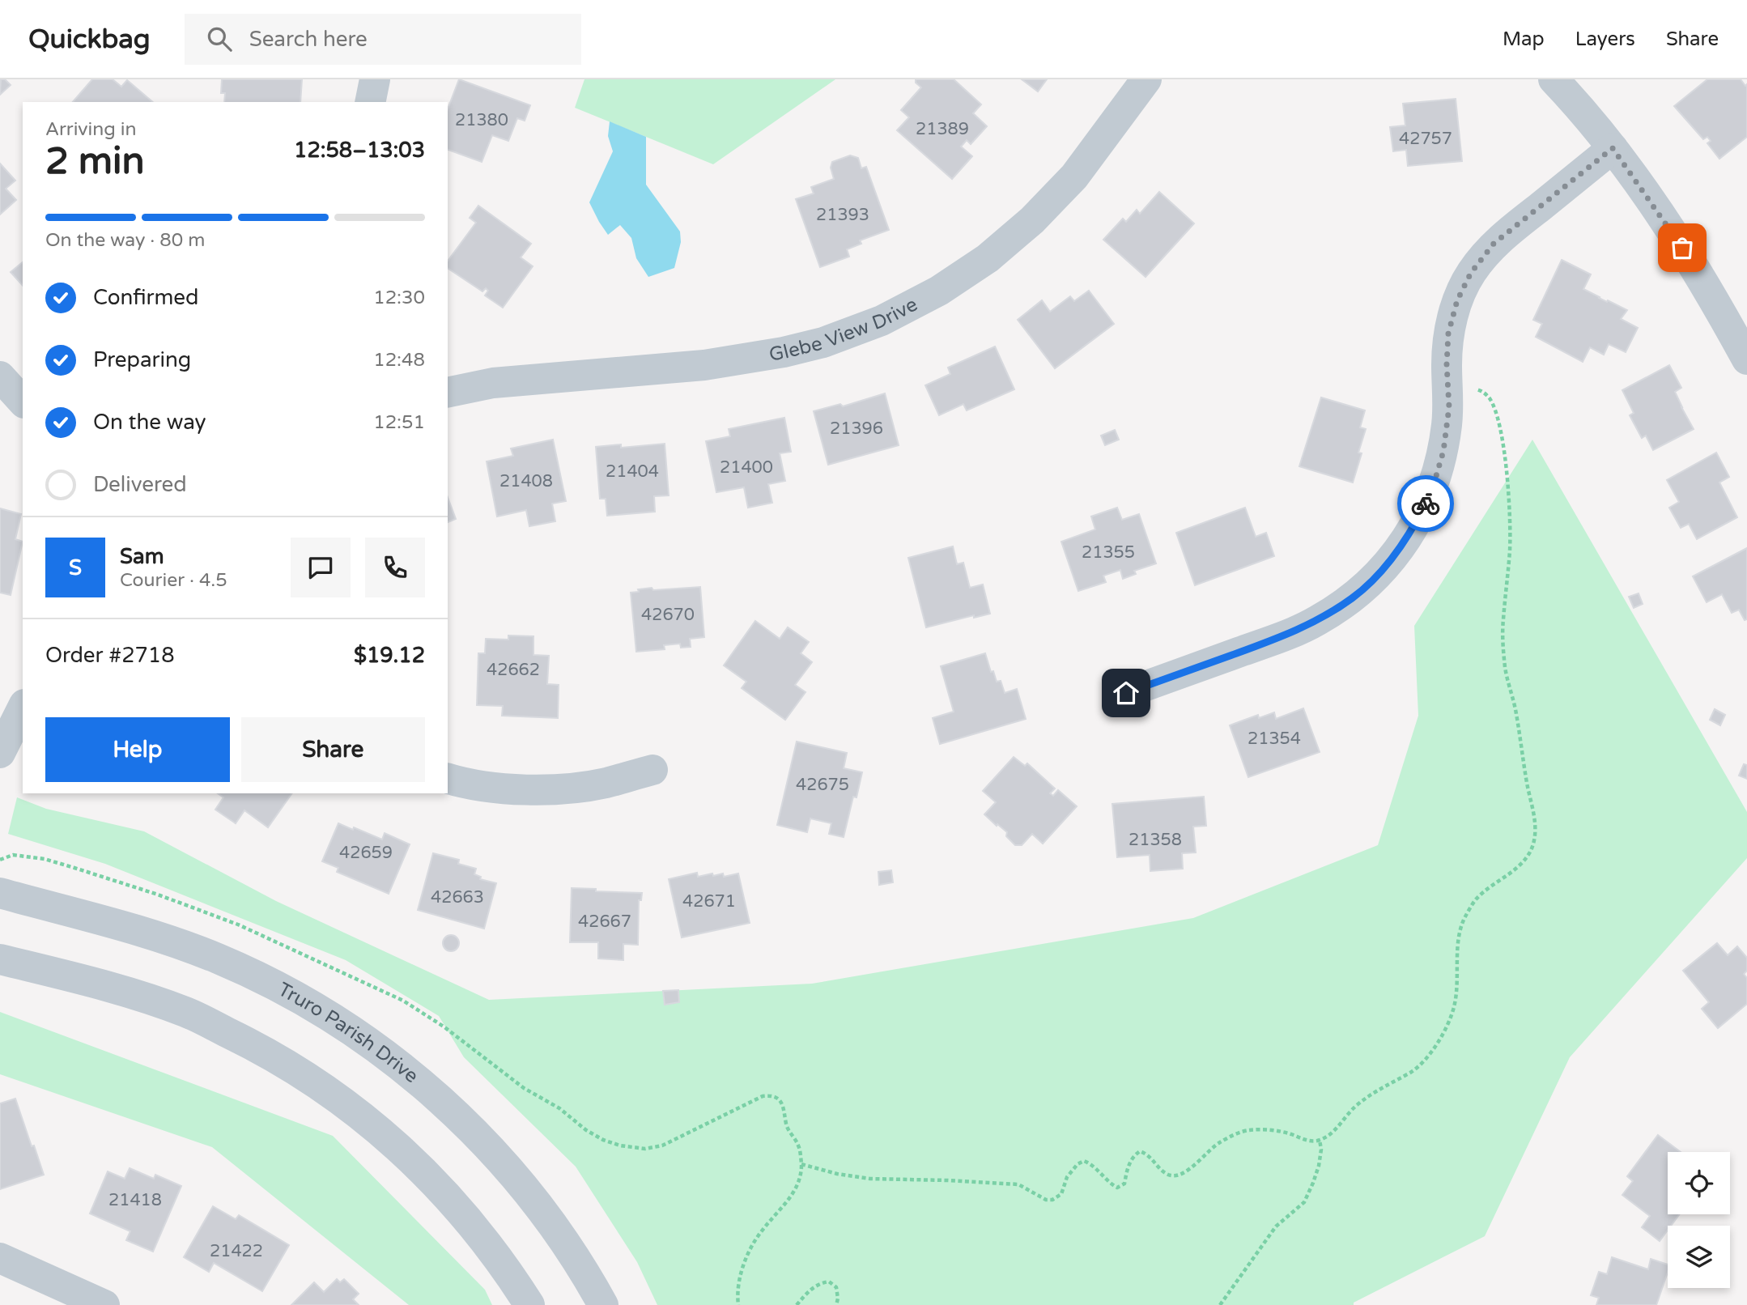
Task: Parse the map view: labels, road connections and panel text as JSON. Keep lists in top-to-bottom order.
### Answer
{
  "streets": {
    "street": ["Glebe View Drive", "Truro Parish Drive"]
  },
  "house_numbers": [
    "21380",
    "21389",
    "42757",
    "21393",
    "21396",
    "21400",
    "21404",
    "21408",
    "21355",
    "42670",
    "42662",
    "21354",
    "42675",
    "21358",
    "42659",
    "42663",
    "42671",
    "42667",
    "21418",
    "21422"
  ],
  "page": {
    "header": "Quickbag",
    "search": "Search here",
    "nav": ["Map", "Layers", "Share"],
    "heading": ["2 min", "Arriving in", "12:58–13:03"],
    "panel": [
      "Sam",
      "Courier · 4.5",
      "Order #2718",
      "$19.12"
    ],
    "bar": "On the way · 80 m",
    "list": [
      ["Confirmed", "12:30"],
      ["Preparing", "12:48"],
      ["On the way", "12:51"],
      "Delivered"
    ],
    "round": "S",
    "buttons": ["Help", "Share"]
  }
}
